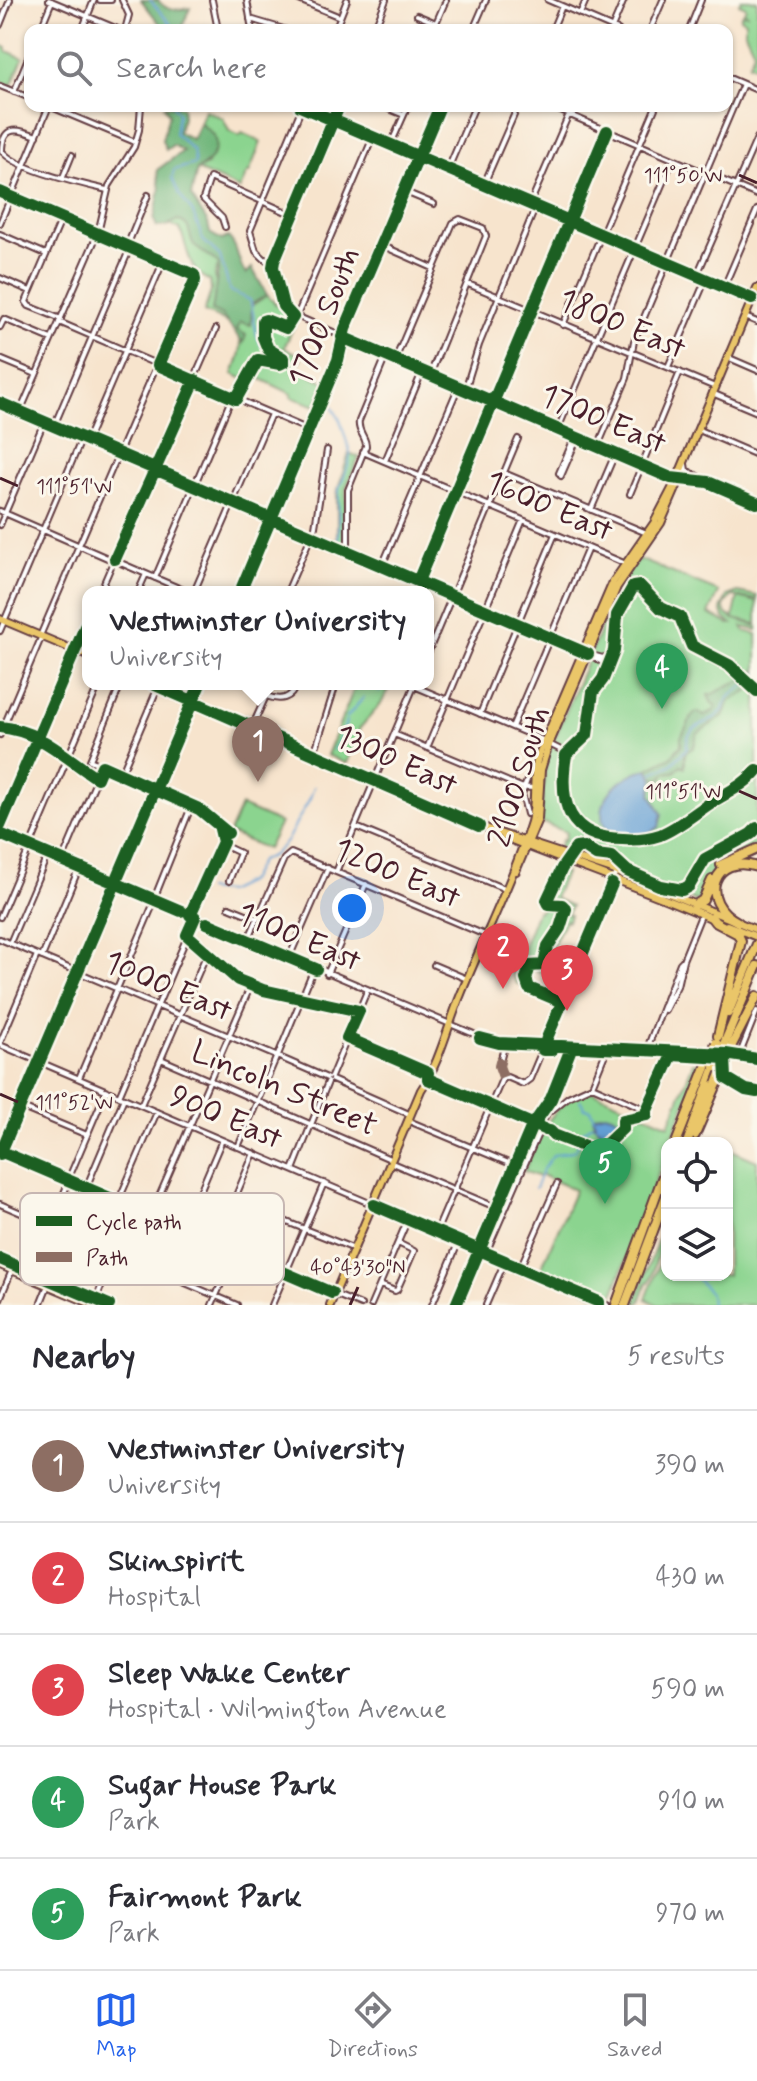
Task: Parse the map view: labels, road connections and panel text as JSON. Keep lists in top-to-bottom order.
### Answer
{
  "streets": {
    "main road": ["1300 East", "2100 South"],
    "street": [
      "1700 South",
      "1800 East",
      "1700 East",
      "1600 East",
      "1200 East",
      "1100 East",
      "1000 East",
      "Lincoln Street",
      "900 East"
    ]
  },
  "crossings": [
    ["1700 South", "1700 East"],
    ["1800 East", "2100 South"],
    ["1700 East", "2100 South"],
    ["1600 East", "2100 South"],
    ["1300 East", "2100 South"],
    ["2100 South", "1200 East"],
    ["2100 South", "1100 East"],
    ["2100 South", "1000 East"],
    ["2100 South", "Lincoln Street"],
    ["2100 South", "900 East"]
  ],
  "legend": ["Cycle path", "Path"],
  "page": {
    "search": "Search here",
    "popup": ["Westminster University", "University"],
    "pins": [
      "4",
      "1",
      "2",
      "3",
      "5"
    ],
    "heading": ["Nearby", "5 results"],
    "list": [
      {
        "mark": "1",
        "name": "Westminster University",
        "note": "University",
        "value": "390 m"
      },
      {
        "mark": "2",
        "name": "Skinspirit",
        "note": "Hospital",
        "value": "430 m"
      },
      {
        "mark": "3",
        "name": "Sleep Wake Center",
        "note": "Hospital · Wilmington Avenue",
        "value": "590 m"
      },
      {
        "mark": "4",
        "name": "Sugar House Park",
        "note": "Park",
        "value": "910 m"
      },
      {
        "mark": "5",
        "name": "Fairmont Park",
        "note": "Park",
        "value": "970 m"
      }
    ],
    "nav": ["Map", "Directions", "Saved"]
  },
  "coordinates": [
    "111°50'W",
    "111°51'W",
    "111°52'W",
    "40°43'30\"N"
  ]
}
